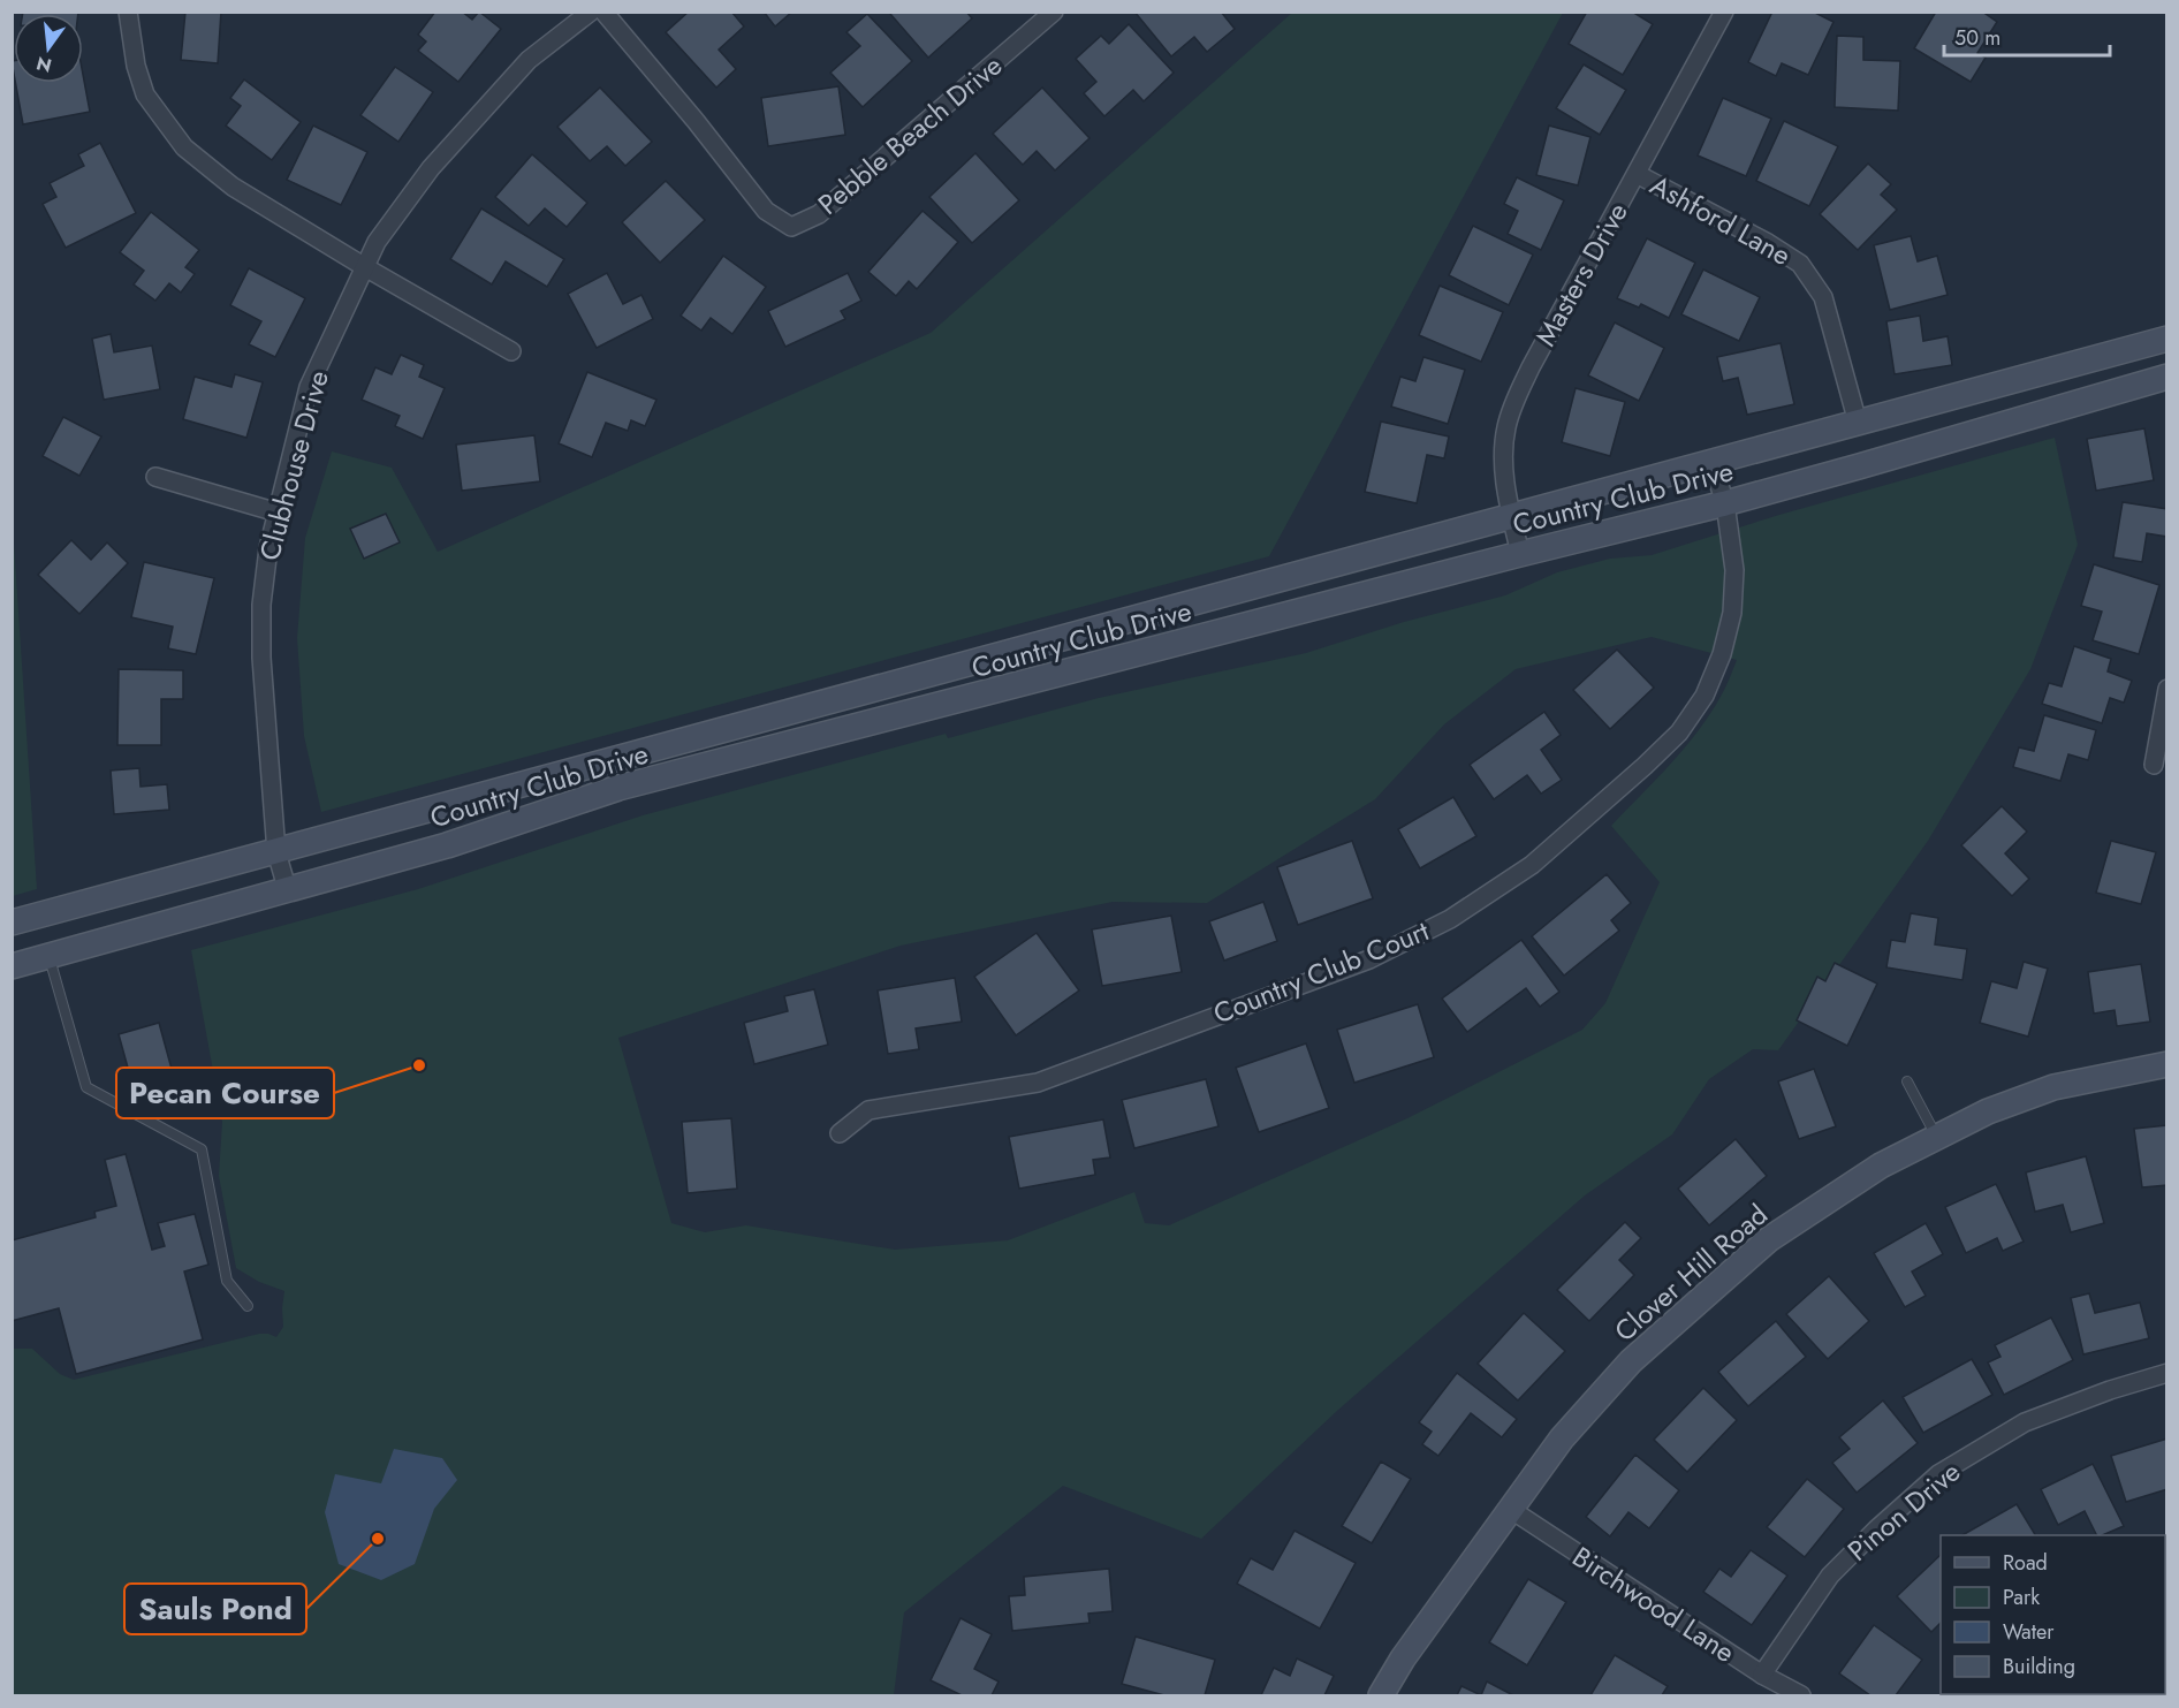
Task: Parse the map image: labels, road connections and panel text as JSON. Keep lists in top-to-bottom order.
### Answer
{
  "streets": {
    "main road": ["Country Club Drive", "Clover Hill Road"],
    "street": [
      "Pebble Beach Drive",
      "Ashford Lane",
      "Masters Drive",
      "Clubhouse Drive",
      "Country Club Court",
      "Pinon Drive",
      "Birchwood Lane"
    ]
  },
  "crossings": [
    ["Ashford Lane", "Masters Drive"],
    ["Ashford Lane", "Country Club Drive"],
    ["Masters Drive", "Country Club Drive"],
    ["Clubhouse Drive", "Country Club Drive"],
    ["Country Club Drive", "Country Club Court"],
    ["Clover Hill Road", "Birchwood Lane"],
    ["Pinon Drive", "Birchwood Lane"]
  ],
  "places": ["Pecan Course", "Sauls Pond"],
  "legend": [
    "Road",
    "Park",
    "Water",
    "Building"
  ],
  "scale_bar": "50 m",
  "north": "bottom"
}
